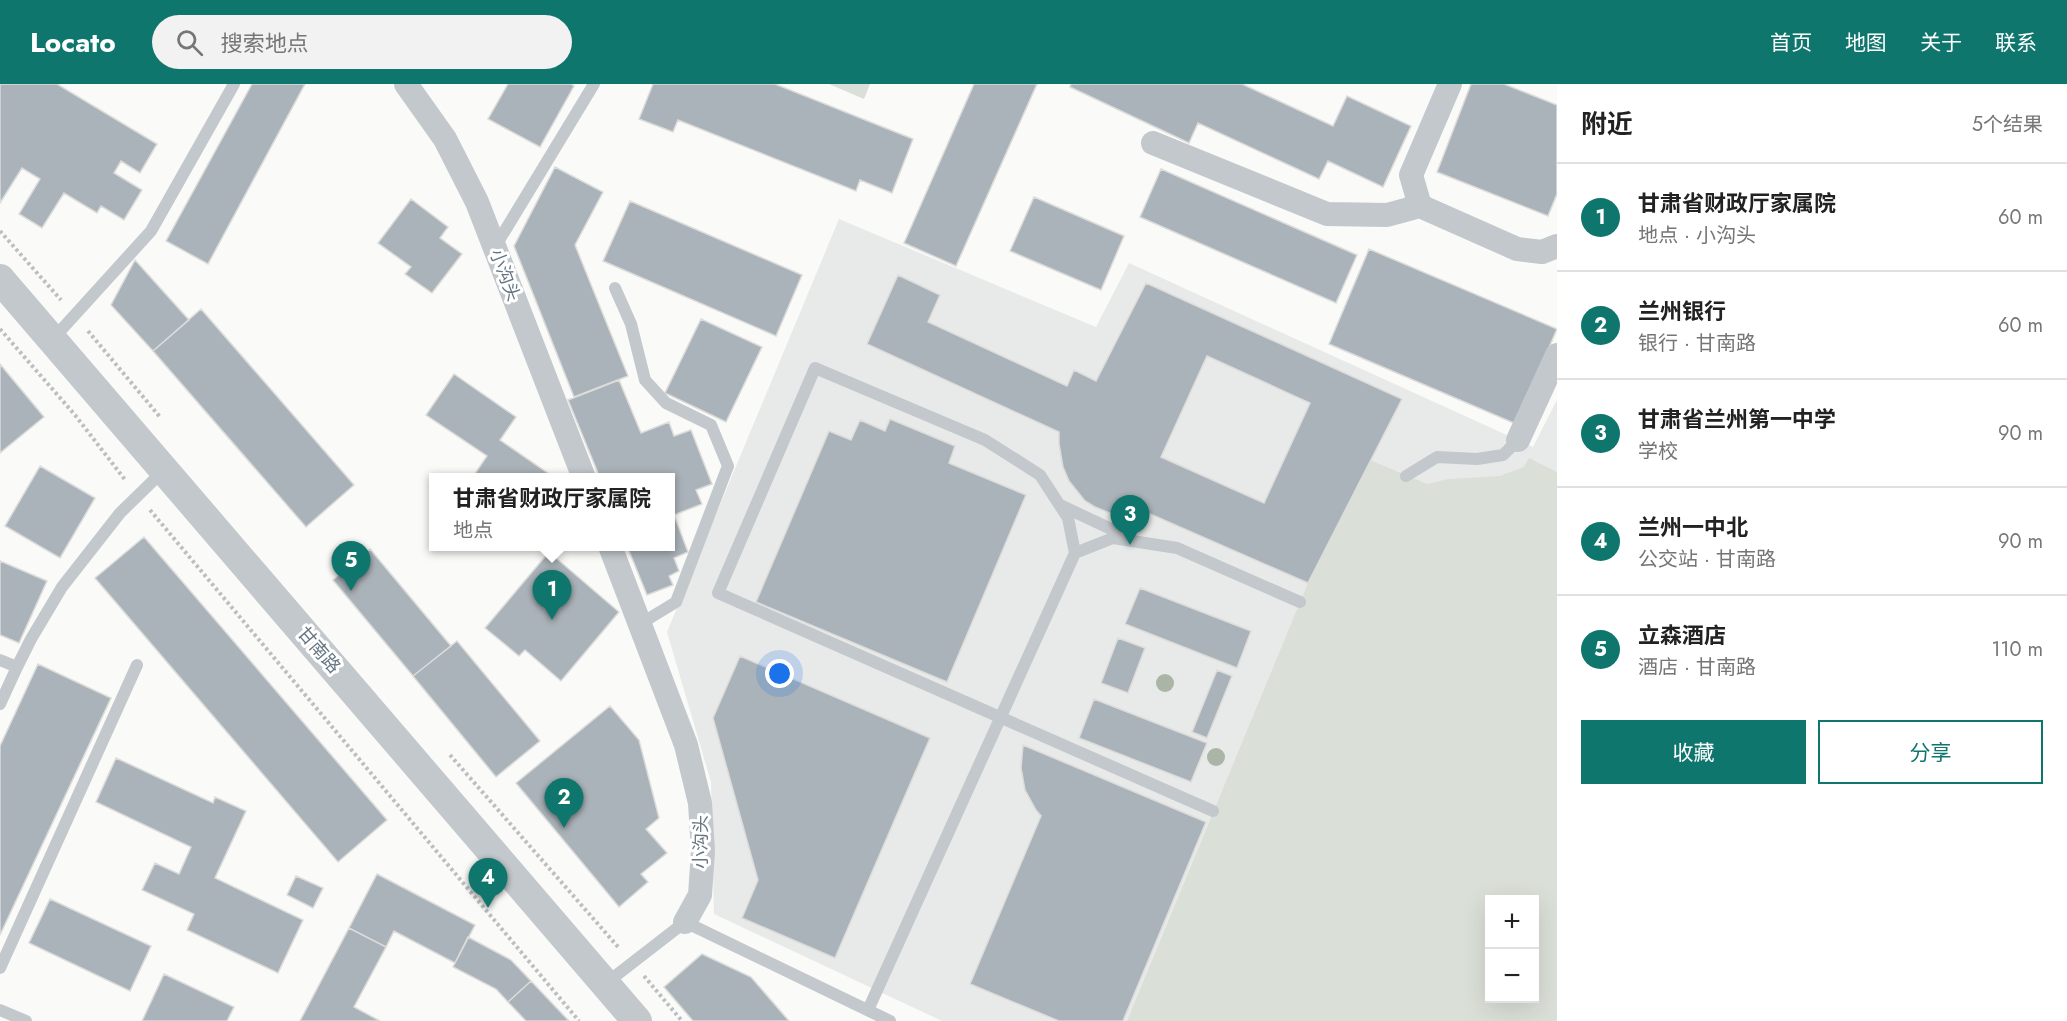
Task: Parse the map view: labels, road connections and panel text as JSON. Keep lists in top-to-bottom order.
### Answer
{
  "streets": {
    "street": ["小沟头", "甘南路"]
  },
  "page": {
    "header": "Locato",
    "search": "搜索地点",
    "nav": [
      "首页",
      "地图",
      "关于",
      "联系"
    ],
    "heading": ["附近", "5个结果"],
    "list": [
      {
        "mark": "1",
        "name": "甘肃省财政厅家属院",
        "note": "地点 · 小沟头",
        "value": "60 m"
      },
      {
        "mark": "2",
        "name": "兰州银行",
        "note": "银行 · 甘南路",
        "value": "60 m"
      },
      {
        "mark": "3",
        "name": "甘肃省兰州第一中学",
        "note": "学校",
        "value": "90 m"
      },
      {
        "mark": "4",
        "name": "兰州一中北",
        "note": "公交站 · 甘南路",
        "value": "90 m"
      },
      {
        "mark": "5",
        "name": "立森酒店",
        "note": "酒店 · 甘南路",
        "value": "110 m"
      }
    ],
    "popup": ["甘肃省财政厅家属院", "地点"],
    "pins": [
      "3",
      "5",
      "1",
      "2",
      "4"
    ],
    "buttons": ["收藏", "分享"],
    "map_buttons": ["+", "−"]
  }
}
